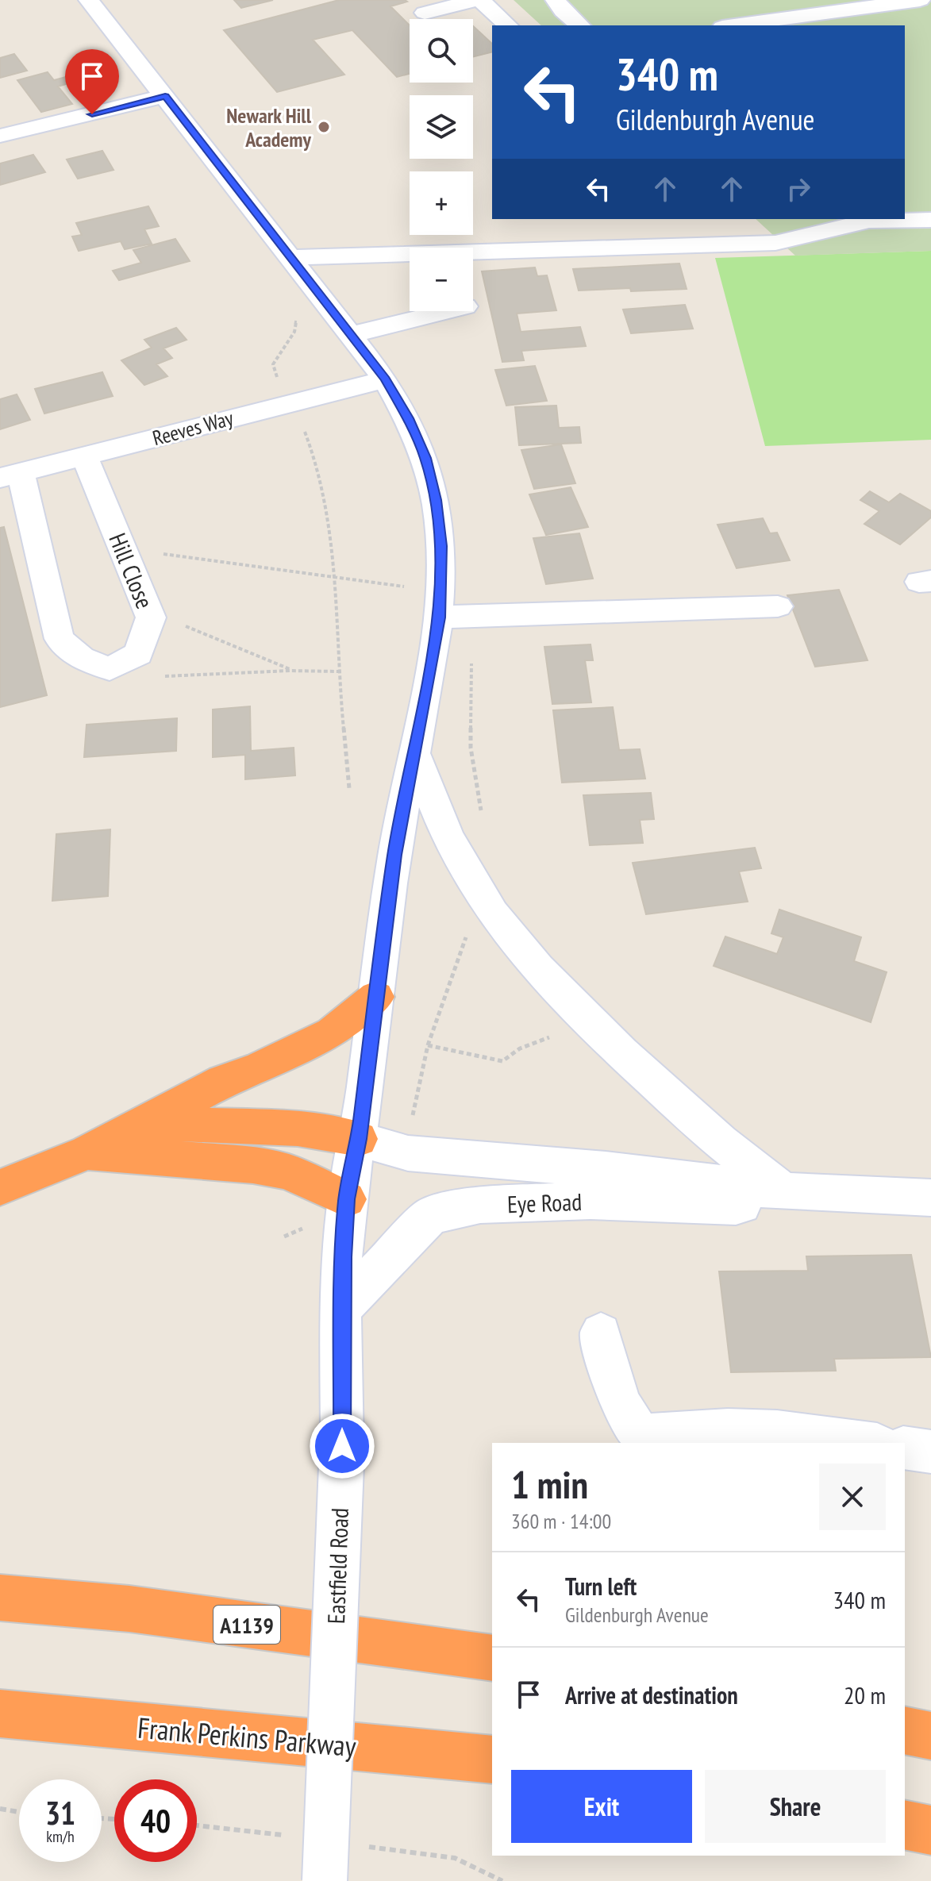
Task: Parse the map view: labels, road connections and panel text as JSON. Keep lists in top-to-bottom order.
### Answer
{
  "streets": {
    "highway": ["A1139", "Frank Perkins Parkway"],
    "street": [
      "Reeves Way",
      "Hill Close",
      "Eye Road",
      "Eastfield Road"
    ]
  },
  "crossings": [
    ["Reeves Way", "Hill Close"],
    ["Reeves Way", "Eastfield Road"],
    ["Eye Road", "Eastfield Road"]
  ],
  "places": ["Newark Hill Academy"],
  "page": {
    "map_buttons": ["+", "−"],
    "turn": ["340 m", "Gildenburgh Avenue"],
    "heading": ["1 min", "360 m · 14:00"],
    "list": [
      {
        "name": "Turn left",
        "note": "Gildenburgh Avenue",
        "value": "340 m"
      },
      {
        "name": "Arrive at destination",
        "value": "20 m"
      }
    ],
    "buttons": ["Exit", "Share"],
    "speed": "31 km/h",
    "limit": "40"
  }
}
